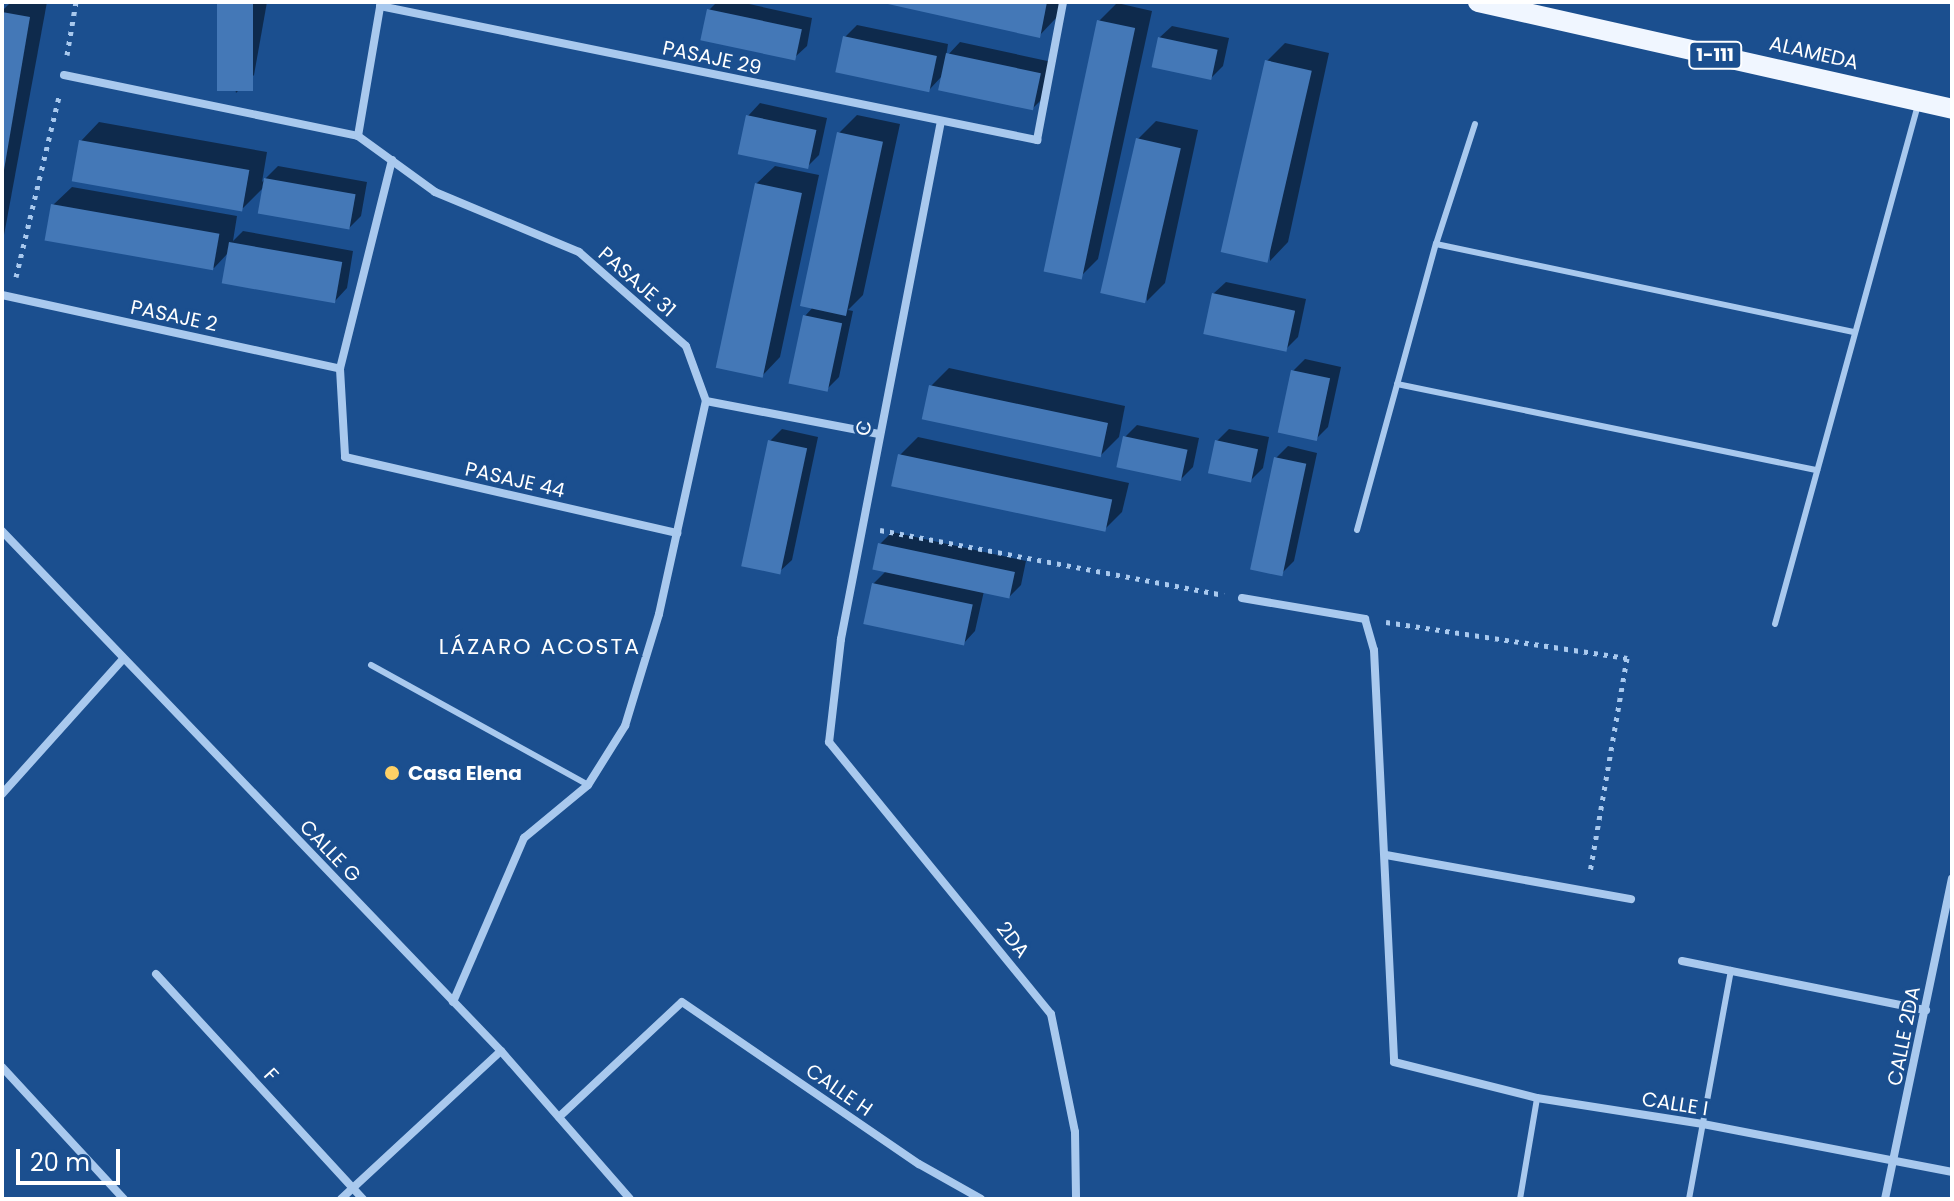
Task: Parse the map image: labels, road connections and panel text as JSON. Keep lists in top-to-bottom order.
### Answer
{
  "streets": {
    "main road": ["ALAMEDA", "1-111"],
    "street": [
      "PASAJE 29",
      "PASAJE 31",
      "PASAJE 2",
      "C",
      "PASAJE 44",
      "CALLE G",
      "2DA",
      "CALLE 2DA",
      "F",
      "CALLE H",
      "CALLE I"
    ]
  },
  "crossings": [
    ["PASAJE 29", "C"],
    ["PASAJE 2", "PASAJE 44"],
    ["C", "2DA"],
    ["CALLE G", "CALLE H"],
    ["CALLE 2DA", "CALLE I"]
  ],
  "districts": ["LÁZARO ACOSTA"],
  "places": ["Casa Elena"],
  "scale_bar": "20 m"
}
